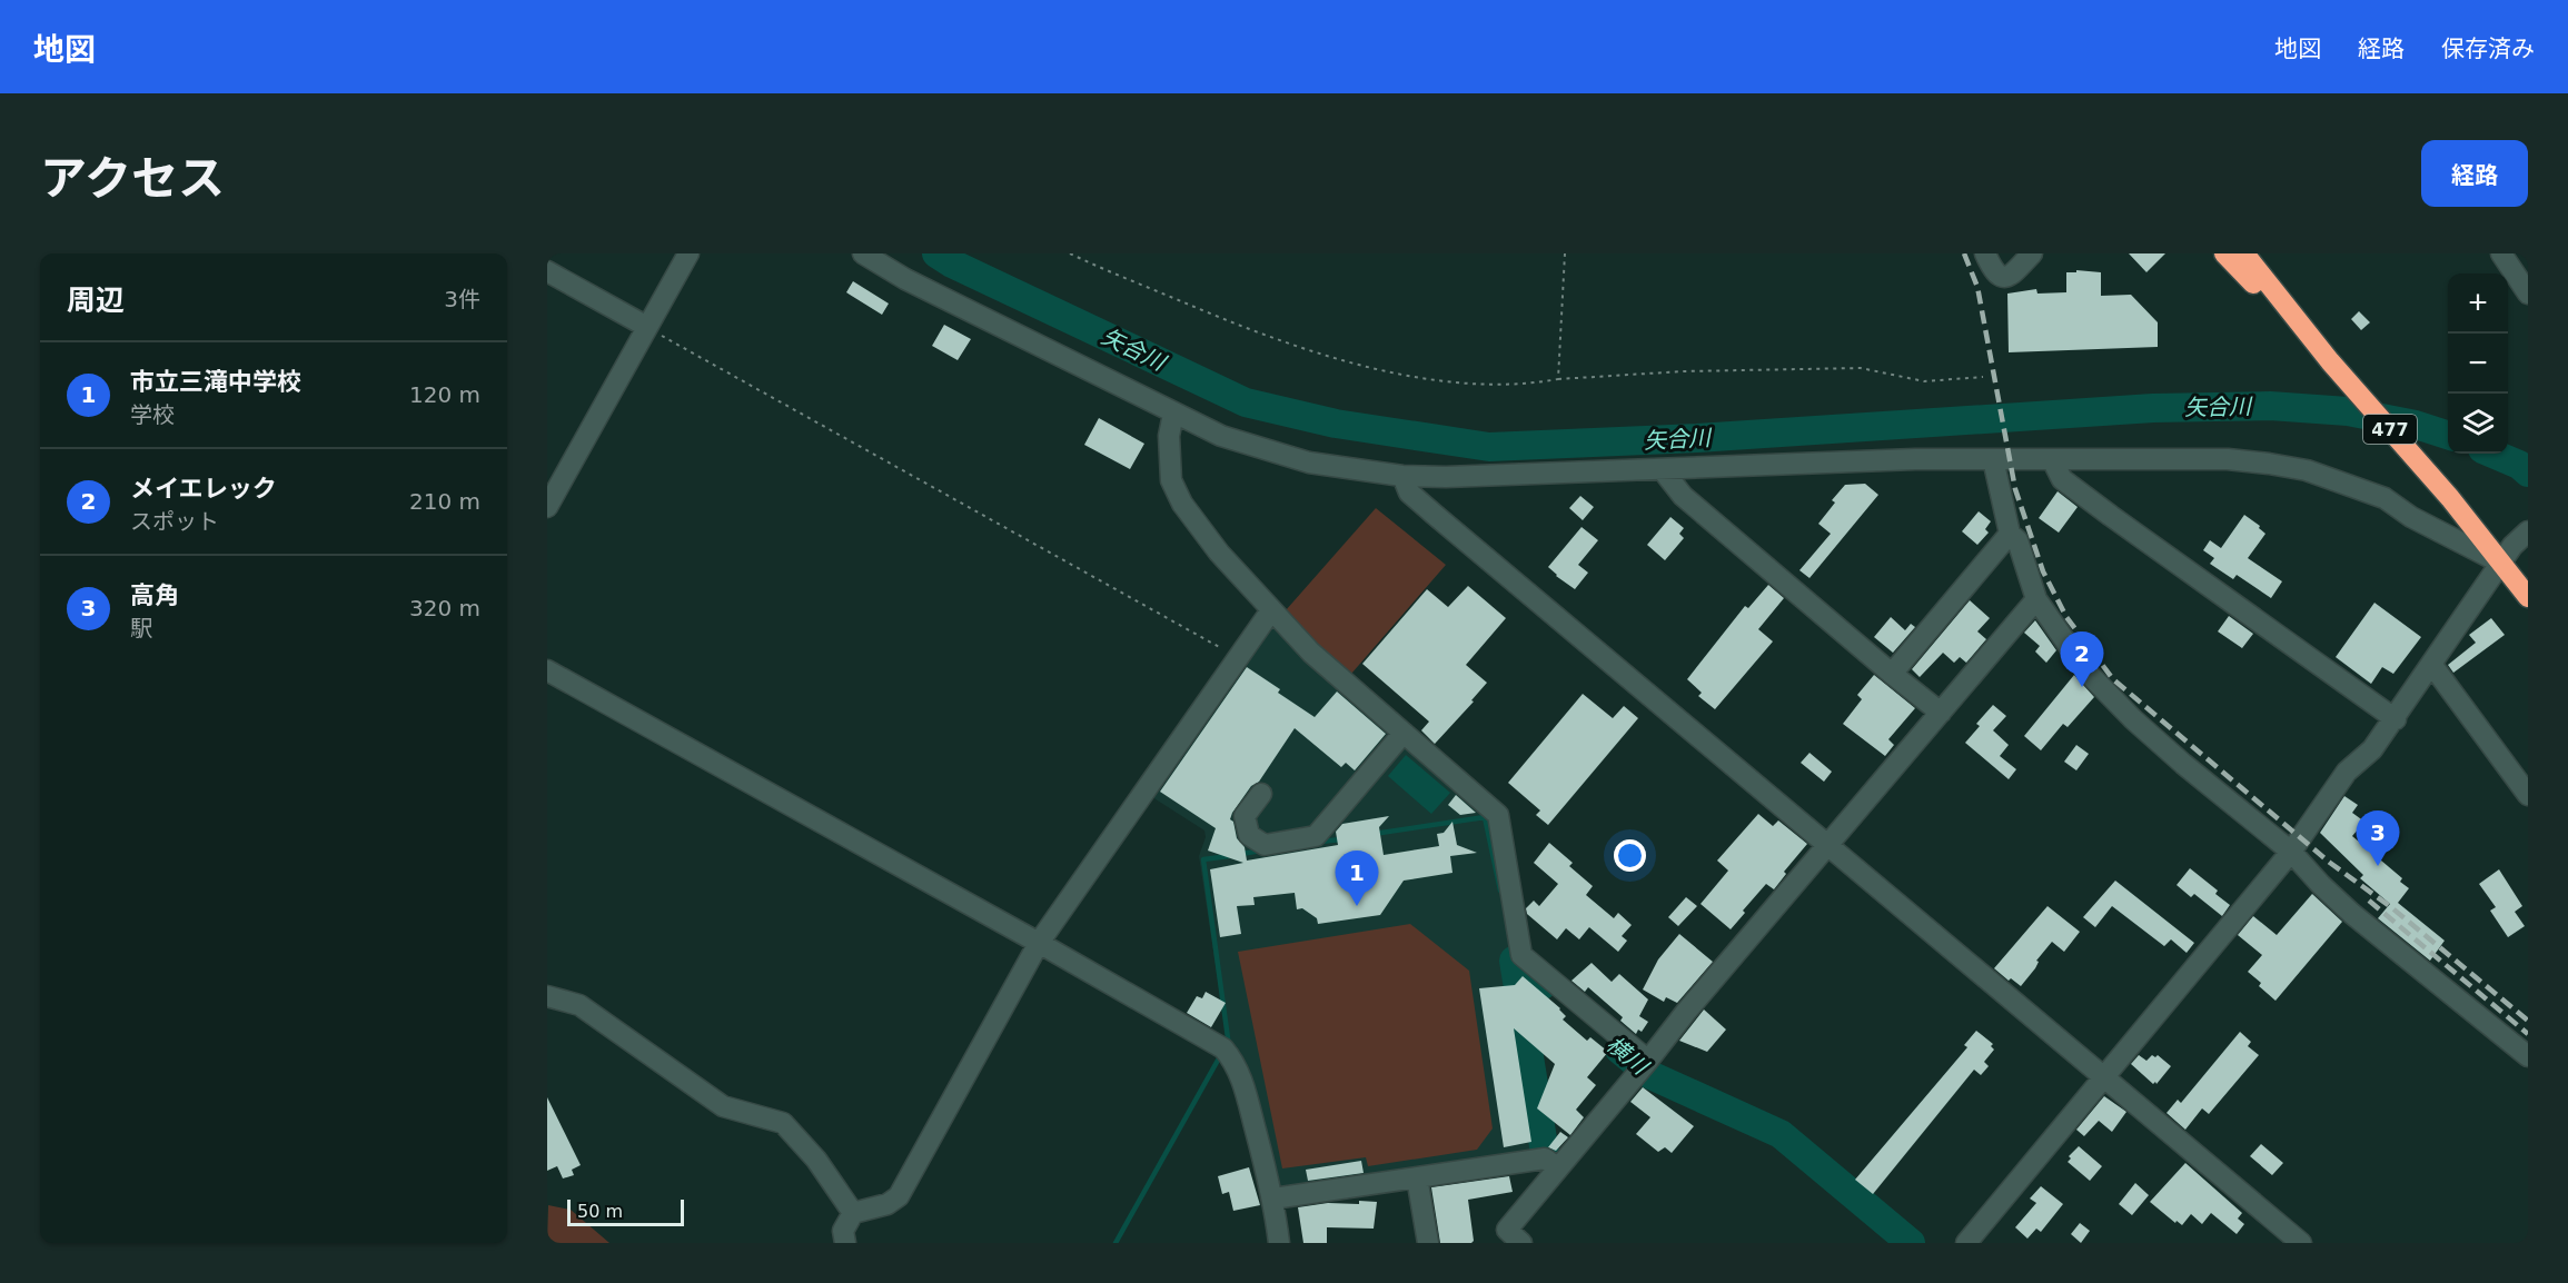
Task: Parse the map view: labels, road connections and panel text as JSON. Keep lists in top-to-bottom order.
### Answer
{
  "streets": {
    "highway": ["477"]
  },
  "water": ["矢合川", "横川"],
  "scale_bar": "50 m",
  "page": {
    "header": "地図",
    "nav": ["地図", "経路", "保存済み"],
    "title": "アクセス",
    "buttons": "経路",
    "heading": ["周辺", "3件"],
    "map_buttons": ["+", "−"],
    "list": [
      {
        "mark": "1",
        "name": "市立三滝中学校",
        "note": "学校",
        "value": "120 m"
      },
      {
        "mark": "2",
        "name": "メイエレック",
        "note": "スポット",
        "value": "210 m"
      },
      {
        "mark": "3",
        "name": "高角",
        "note": "駅",
        "value": "320 m"
      }
    ],
    "pins": ["2", "3", "1"],
    "scale": "50 m"
  }
}
